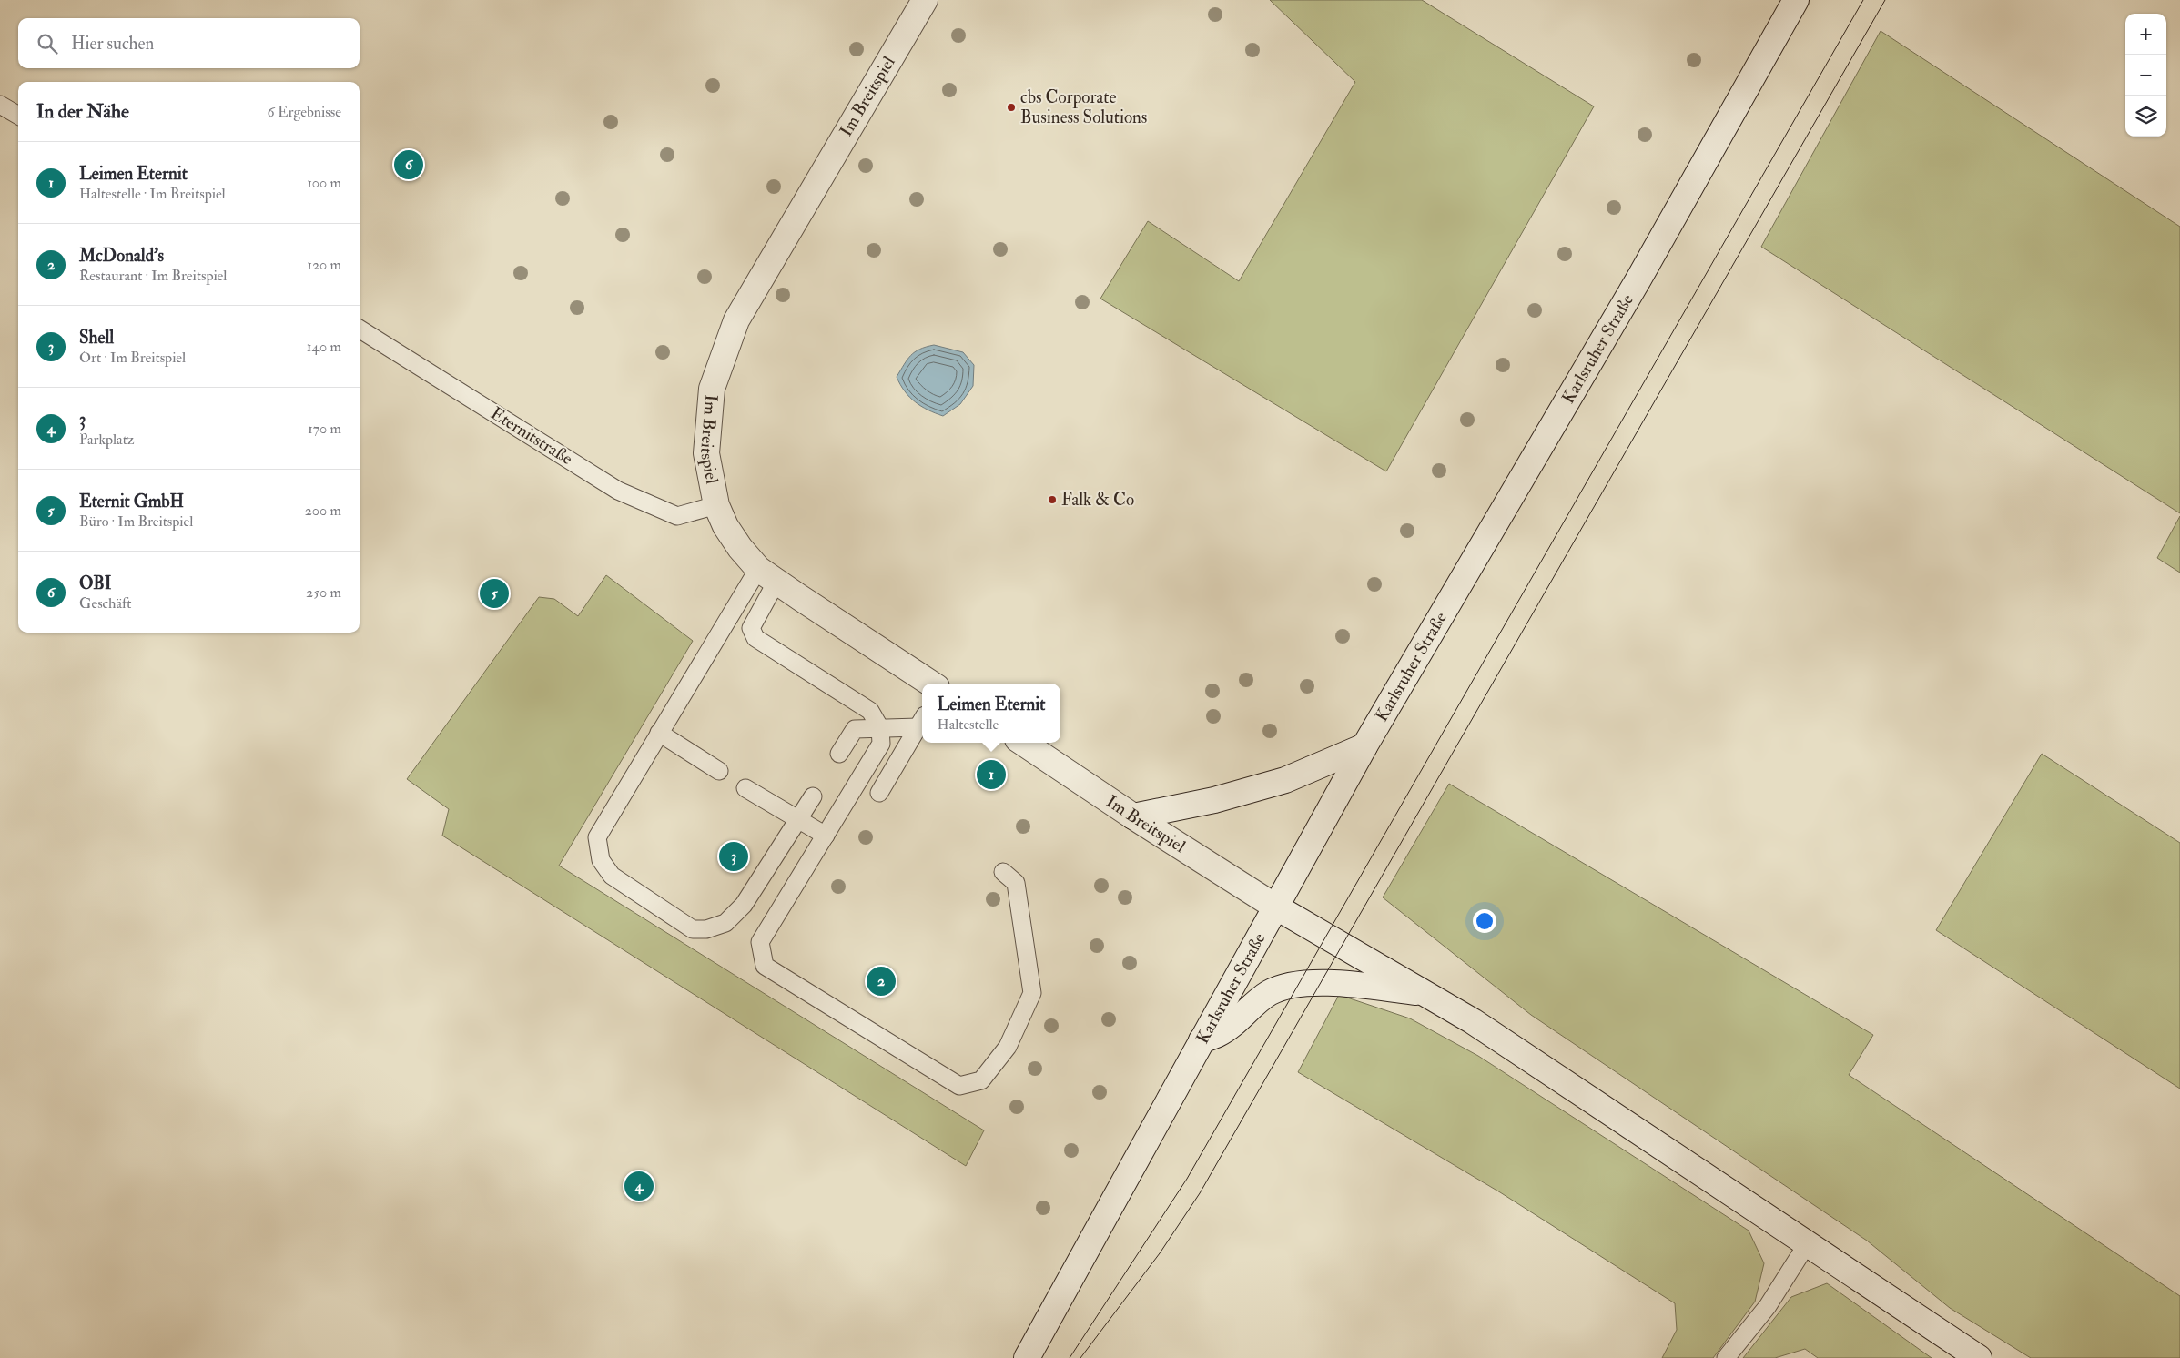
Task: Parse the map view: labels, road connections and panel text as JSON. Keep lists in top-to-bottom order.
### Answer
{
  "streets": {
    "main road": ["Im Breitspiel", "Karlsruher Straße"],
    "lane": ["Eternitstraße"]
  },
  "crossings": [
    ["Im Breitspiel", "Karlsruher Straße"],
    ["Im Breitspiel", "Eternitstraße"]
  ],
  "places": ["cbs Corporate Business Solutions", "Falk & Co"],
  "page": {
    "map_buttons": ["+", "−"],
    "search": "Hier suchen",
    "heading": ["In der Nähe", "6 Ergebnisse"],
    "list": [
      {
        "mark": "1",
        "name": "Leimen Eternit",
        "note": "Haltestelle · Im Breitspiel",
        "value": "100 m"
      },
      {
        "mark": "2",
        "name": "McDonald's",
        "note": "Restaurant · Im Breitspiel",
        "value": "120 m"
      },
      {
        "mark": "3",
        "name": "Shell",
        "note": "Ort · Im Breitspiel",
        "value": "140 m"
      },
      {
        "mark": "4",
        "name": "3",
        "note": "Parkplatz",
        "value": "170 m"
      },
      {
        "mark": "5",
        "name": "Eternit GmbH",
        "note": "Büro · Im Breitspiel",
        "value": "200 m"
      },
      {
        "mark": "6",
        "name": "OBI",
        "note": "Geschäft",
        "value": "250 m"
      }
    ],
    "pins": [
      "6",
      "5",
      "1",
      "3",
      "2",
      "4"
    ],
    "popup": ["Leimen Eternit", "Haltestelle"]
  }
}
